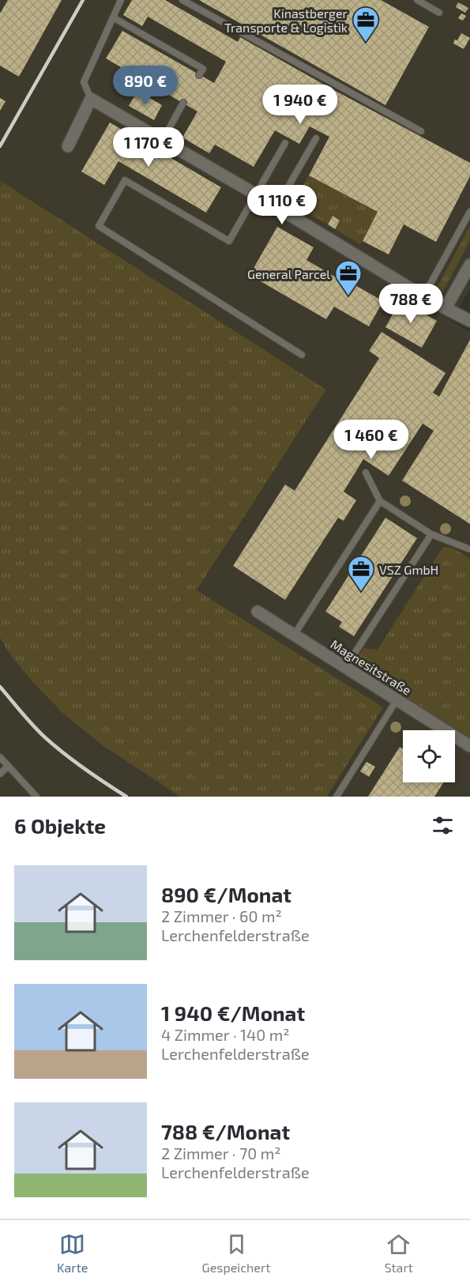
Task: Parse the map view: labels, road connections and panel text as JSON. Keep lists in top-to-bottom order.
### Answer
{
  "streets": {
    "street": ["Magnesitstraße"]
  },
  "places": {
    "office": ["Kinastberger Transporte & Logistik", "General Parcel", "VSZ GmbH"]
  },
  "page": {
    "price": [
      "890 €",
      "1 940 €",
      "1 170 €",
      "1 110 €",
      "788 €",
      "1 460 €"
    ],
    "heading": "6 Objekte",
    "list": [
      {
        "name": "890 €/Monat",
        "note": "2 Zimmer · 60 m² · Lerchenfelderstraße"
      },
      {
        "name": "1 940 €/Monat",
        "note": "4 Zimmer · 140 m² · Lerchenfelderstraße"
      },
      {
        "name": "788 €/Monat",
        "note": "2 Zimmer · 70 m² · Lerchenfelderstraße"
      }
    ],
    "tabs": ["Karte", "Gespeichert", "Start"]
  }
}
